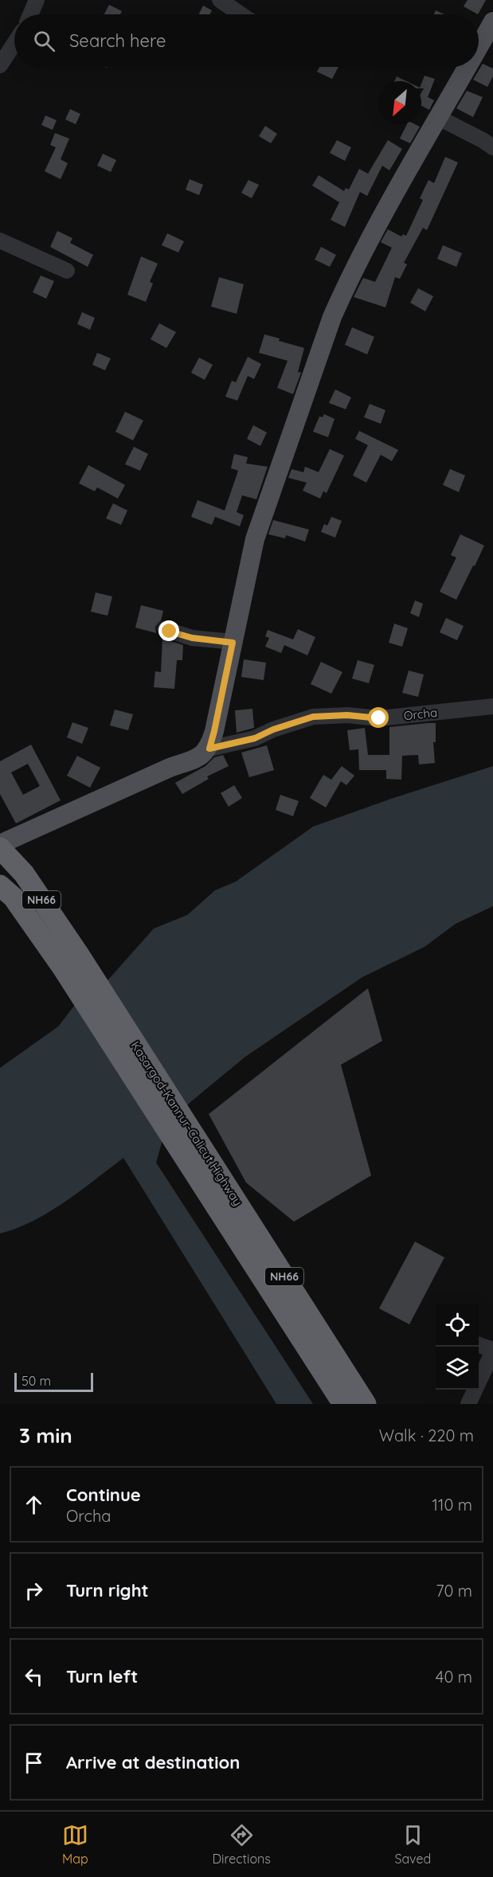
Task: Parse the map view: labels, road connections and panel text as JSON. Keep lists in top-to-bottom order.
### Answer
{
  "streets": {
    "highway": ["NH66", "Kasargod-Kannur-Calicut Highway"],
    "street": ["Orcha"]
  },
  "scale_bar": "50 m",
  "north": "bottom left",
  "page": {
    "search": "Search here",
    "scale": "50 m",
    "heading": ["3 min", "Walk · 220 m"],
    "list": [
      ["Continue", "Orcha", "110 m"],
      ["Turn right", "70 m"],
      ["Turn left", "40 m"],
      "Arrive at destination"
    ],
    "nav": ["Map", "Directions", "Saved"]
  }
}
